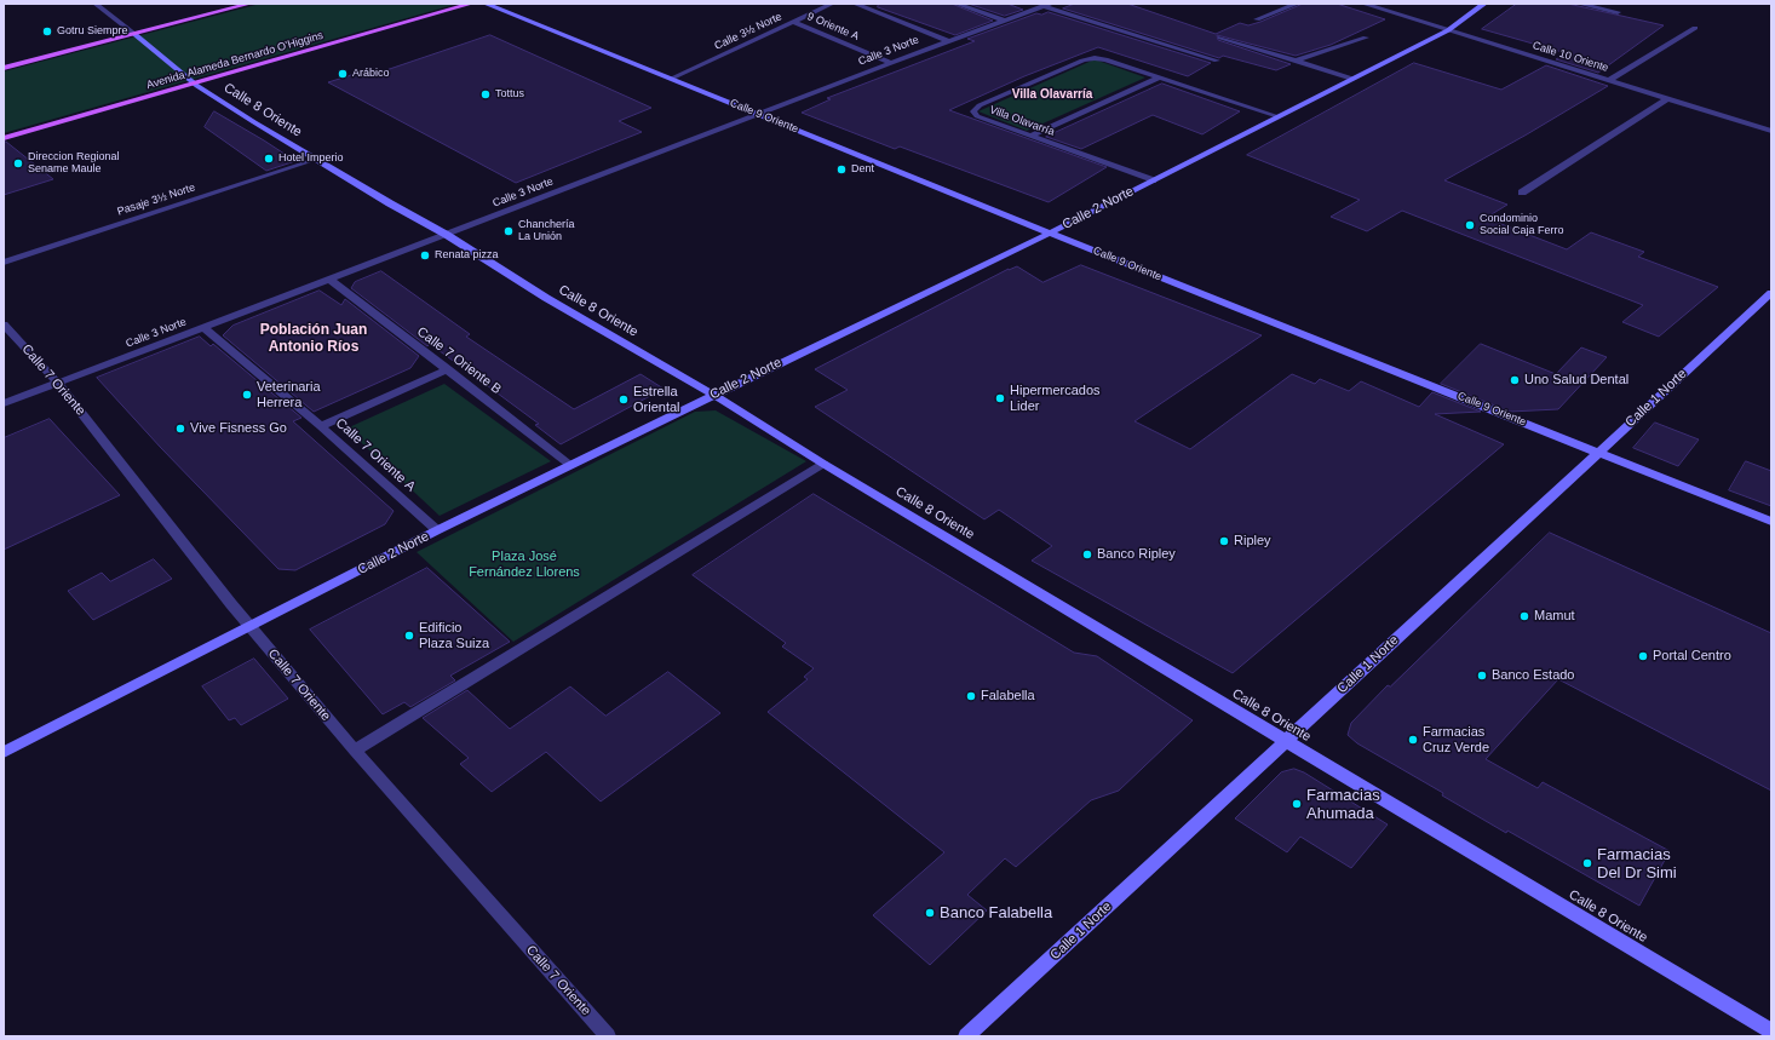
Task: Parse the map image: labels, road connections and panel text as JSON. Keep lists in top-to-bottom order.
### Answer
{
  "streets": {
    "main road": ["Avenida Alameda Bernardo O'Higgins"],
    "street": [
      "9 Oriente A",
      "Calle 3½ Norte",
      "Calle 3 Norte",
      "Calle 10 Oriente",
      "Calle 8 Oriente",
      "Calle 9 Oriente",
      "Villa Olavarría",
      "Pasaje 3½ Norte",
      "Calle 2 Norte",
      "Calle 7 Oriente B",
      "Calle 7 Oriente",
      "Calle 1 Norte",
      "Calle 7 Oriente A"
    ]
  },
  "crossings": [
    ["9 Oriente A", "Calle 3½ Norte"],
    ["9 Oriente A", "Calle 3 Norte"],
    ["Calle 3½ Norte", "Calle 9 Oriente"],
    ["Calle 3 Norte", "Calle 8 Oriente"],
    ["Calle 3 Norte", "Calle 9 Oriente"],
    ["Calle 3 Norte", "Calle 7 Oriente B"],
    ["Calle 3 Norte", "Calle 7 Oriente"],
    ["Calle 3 Norte", "Calle 7 Oriente A"],
    ["Calle 10 Oriente", "Calle 2 Norte"],
    ["Avenida Alameda Bernardo O'Higgins", "Calle 8 Oriente"],
    ["Calle 8 Oriente", "Pasaje 3½ Norte"],
    ["Calle 8 Oriente", "Calle 2 Norte"],
    ["Calle 8 Oriente", "Calle 1 Norte"],
    ["Calle 9 Oriente", "Calle 2 Norte"],
    ["Calle 9 Oriente", "Calle 1 Norte"],
    ["Villa Olavarría", "Calle 2 Norte"],
    ["Calle 2 Norte", "Calle 7 Oriente B"],
    ["Calle 2 Norte", "Calle 7 Oriente"],
    ["Calle 2 Norte", "Calle 7 Oriente A"]
  ],
  "districts": ["Villa Olavarría", "Población Juan Antonio Ríos"],
  "parks": ["Plaza José Fernández Llorens"],
  "places": [
    "Gotru Siempre",
    "Arábico",
    "Tottus",
    "Hotel Imperio",
    "Direccion Regional Sename Maule",
    "Dent",
    "Condominio Social Caja Ferro",
    "Chanchería La Unión",
    "Renata pizza",
    "Uno Salud Dental",
    "Veterinaria Herrera",
    "Hipermercados Lider",
    "Estrella Oriental",
    "Vive Fisness Go",
    "Ripley",
    "Banco Ripley",
    "Mamut",
    "Edificio Plaza Suiza",
    "Portal Centro",
    "Banco Estado",
    "Falabella",
    "Farmacias Cruz Verde",
    "Farmacias Ahumada",
    "Farmacias Del Dr Simi",
    "Banco Falabella"
  ]
}
